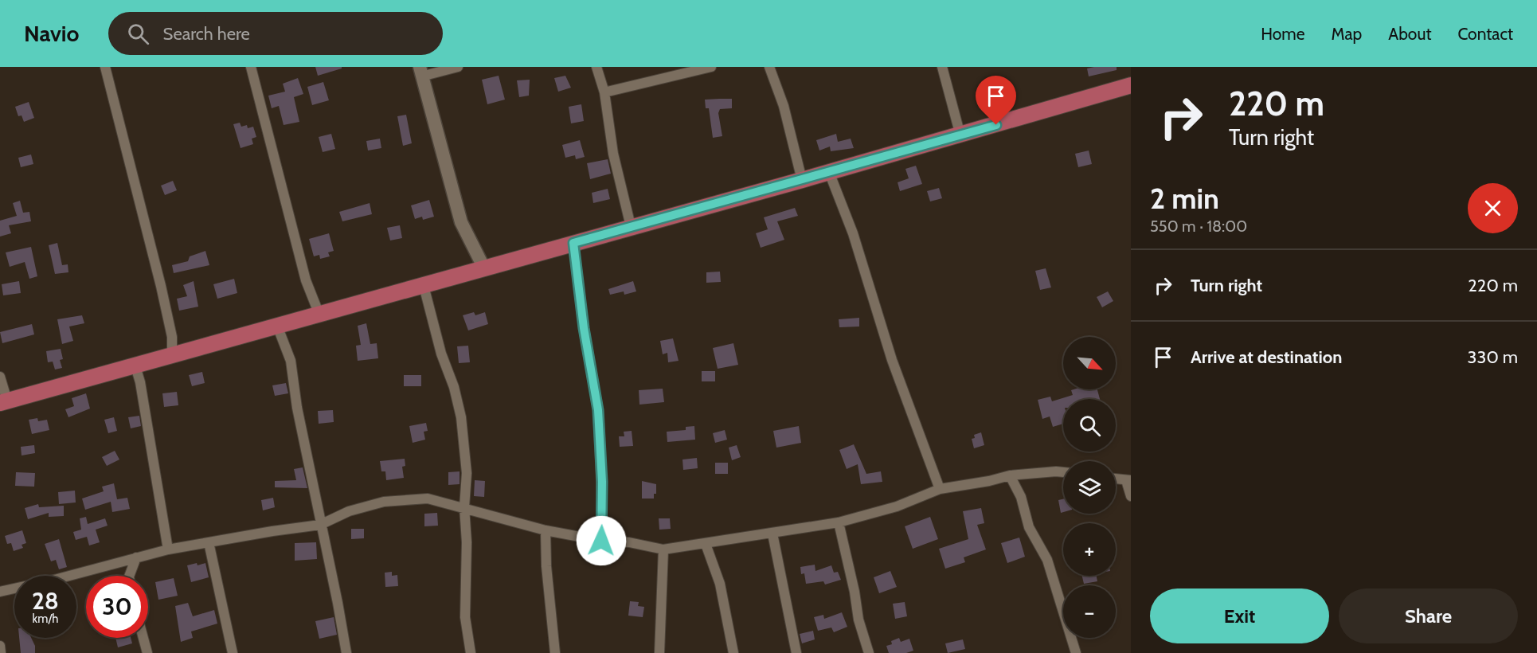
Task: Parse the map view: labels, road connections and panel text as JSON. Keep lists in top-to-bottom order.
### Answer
{
  "north": "bottom right",
  "page": {
    "header": "Navio",
    "search": "Search here",
    "nav": [
      "Home",
      "Map",
      "About",
      "Contact"
    ],
    "turn": ["220 m", "Turn right"],
    "heading": ["2 min", "550 m · 18:00"],
    "list": [
      {
        "name": "Turn right",
        "value": "220 m"
      },
      {
        "name": "Arrive at destination",
        "value": "330 m"
      }
    ],
    "map_buttons": ["+", "−"],
    "speed": "28 km/h",
    "limit": "30",
    "buttons": ["Exit", "Share"]
  }
}
